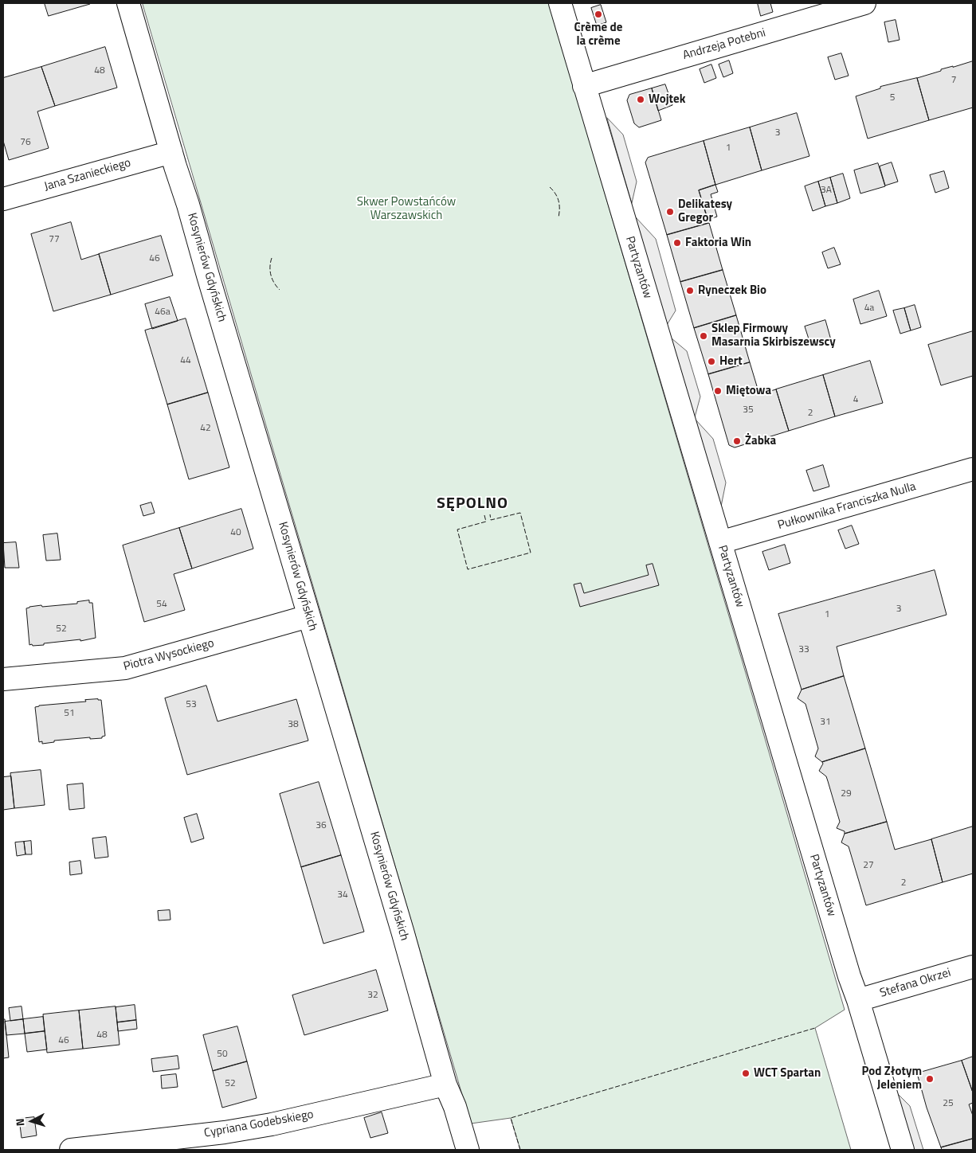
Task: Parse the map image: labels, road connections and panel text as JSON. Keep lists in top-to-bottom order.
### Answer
{
  "streets": {
    "street": [
      "Andrzeja Potebni",
      "Jana Szanieckiego",
      "Kosynierów Gdyńskich",
      "Partyzantów",
      "Pułkownika Franciszka Nulla",
      "Piotra Wysockiego",
      "Stefana Okrzei",
      "Cypriana Godebskiego"
    ]
  },
  "crossings": [
    ["Andrzeja Potebni", "Partyzantów"],
    ["Jana Szanieckiego", "Kosynierów Gdyńskich"],
    ["Kosynierów Gdyńskich", "Piotra Wysockiego"],
    ["Kosynierów Gdyńskich", "Cypriana Godebskiego"],
    ["Partyzantów", "Pułkownika Franciszka Nulla"],
    ["Partyzantów", "Stefana Okrzei"]
  ],
  "districts": ["SĘPOLNO"],
  "parks": ["Skwer Powstańców Warszawskich"],
  "places": [
    "Crème de la crème",
    "Wojtek",
    "Delikatesy Gregor",
    "Faktoria Win",
    "Ryneczek Bio",
    "Sklep Firmowy Masarnia Skirbiszewscy",
    "Hert",
    "Miętowa",
    "Żabka",
    "WCT Spartan",
    "Pod Złotym Jeleniem"
  ],
  "house_numbers": [
    "48",
    "7",
    "5",
    "3",
    "76",
    "1",
    "3A",
    "77",
    "46",
    "4a",
    "46a",
    "44",
    "4",
    "35",
    "2",
    "42",
    "40",
    "54",
    "3",
    "1",
    "52",
    "33",
    "53",
    "51",
    "31",
    "38",
    "29",
    "36",
    "27",
    "2",
    "34",
    "32",
    "48",
    "46",
    "50",
    "52",
    "25"
  ],
  "north": "left"
}
